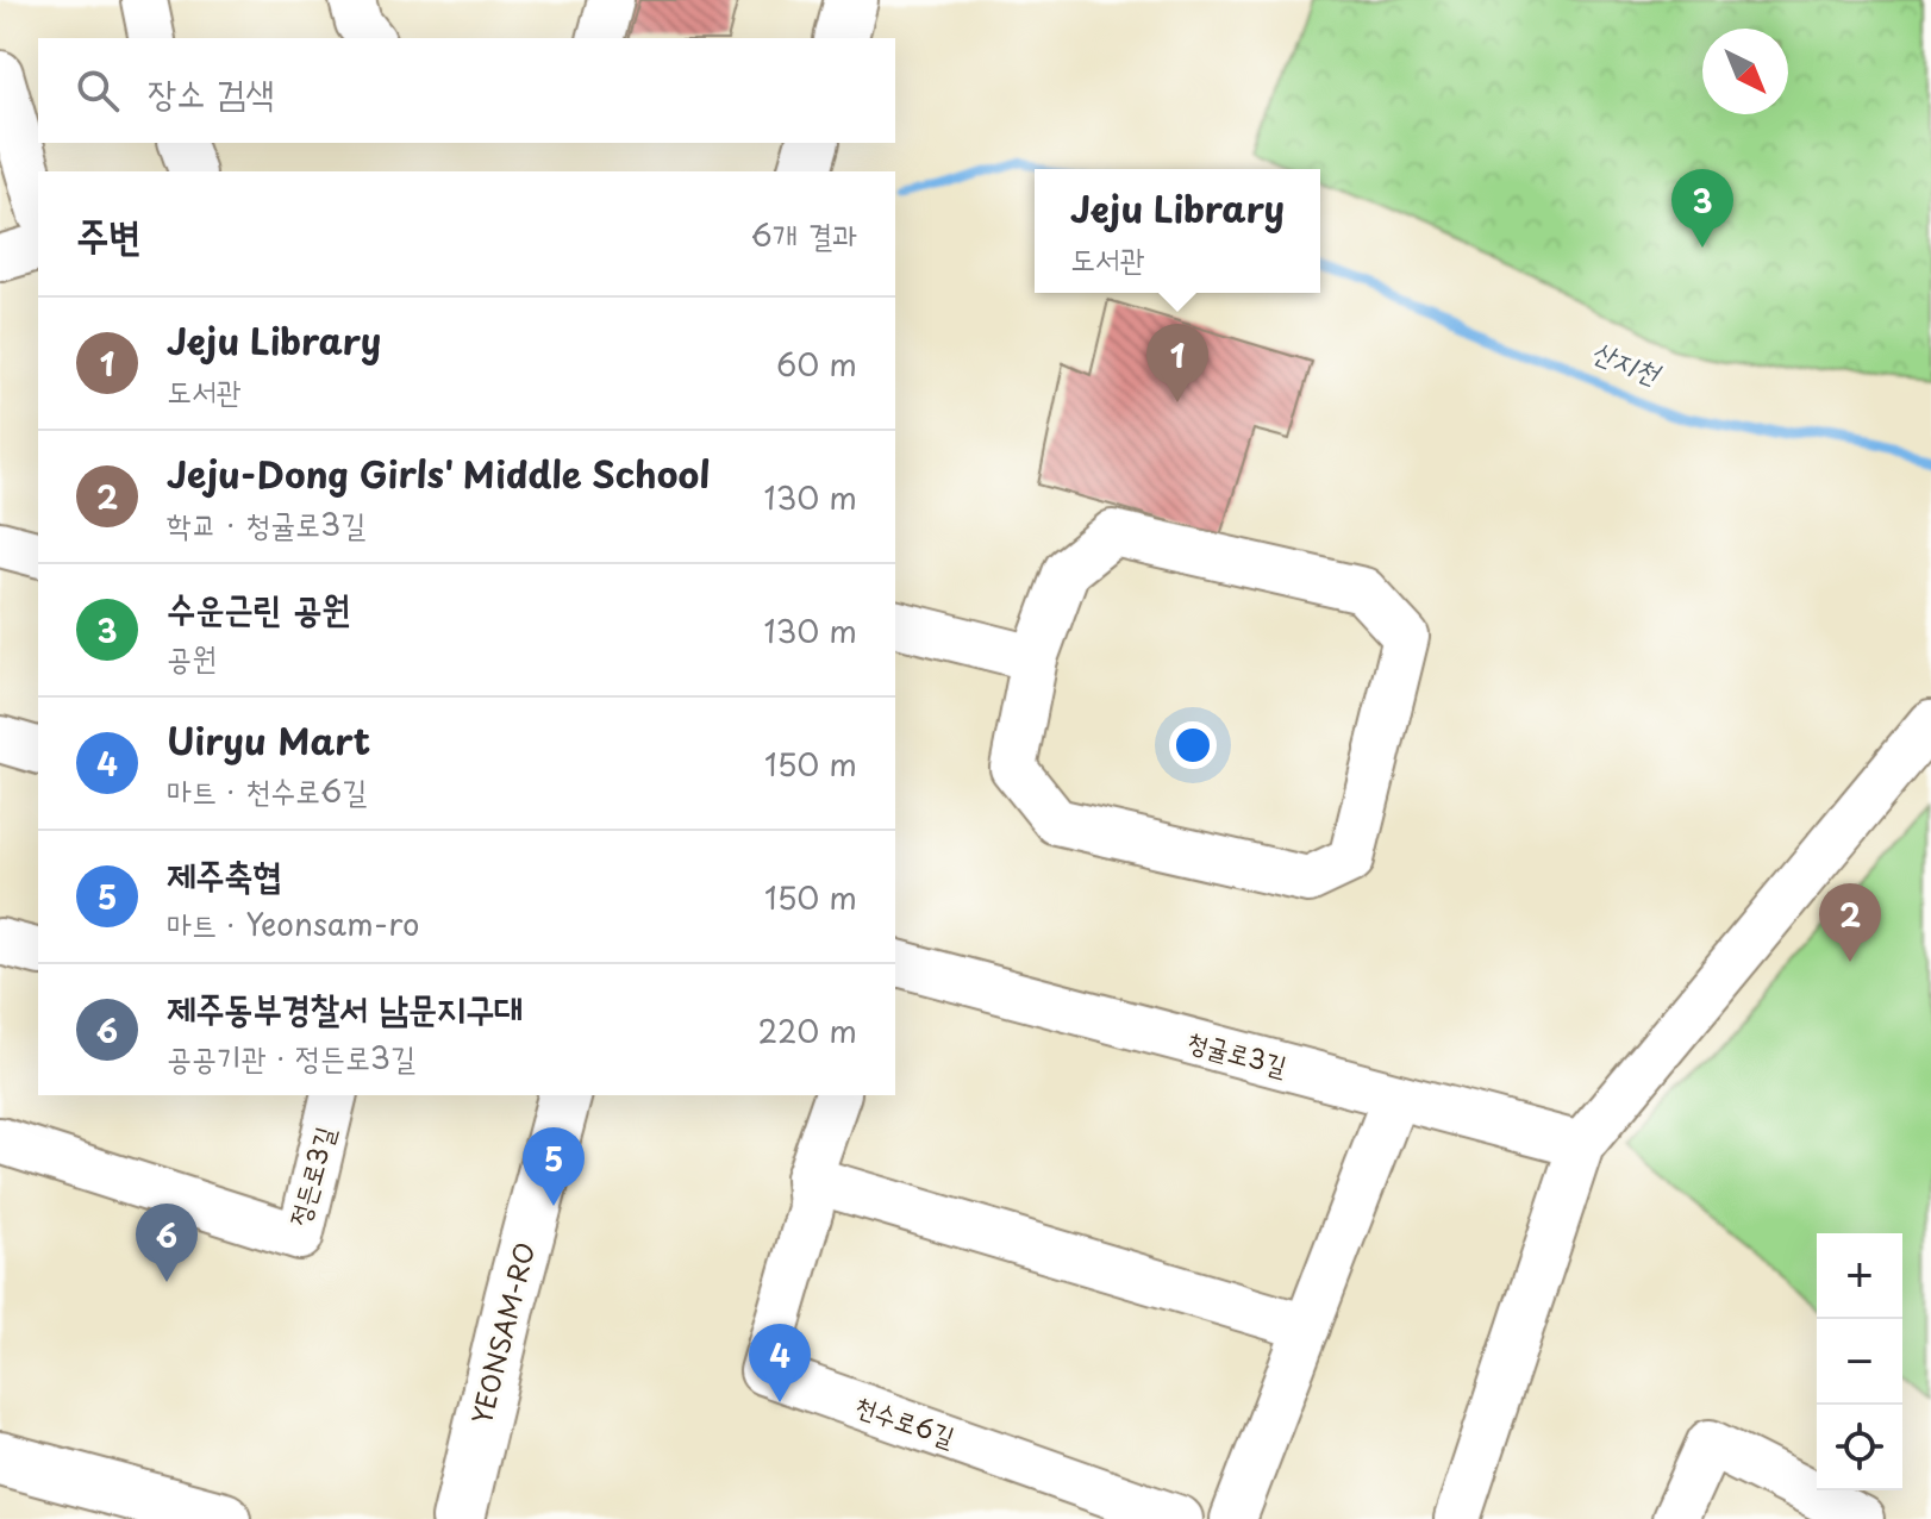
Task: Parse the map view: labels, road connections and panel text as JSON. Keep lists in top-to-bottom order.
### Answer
{
  "streets": {
    "main road": ["YEONSAM-RO"],
    "street": ["청귤로3길", "정든로3길", "천수로6길"]
  },
  "water": ["산지천"],
  "north": "bottom right",
  "page": {
    "search": "장소 검색",
    "popup": ["Jeju Library", "도서관"],
    "pins": [
      "3",
      "1",
      "2",
      "5",
      "6",
      "4"
    ],
    "heading": ["주변", "6개 결과"],
    "list": [
      {
        "mark": "1",
        "name": "Jeju Library",
        "note": "도서관",
        "value": "60 m"
      },
      {
        "mark": "2",
        "name": "Jeju-Dong Girls' Middle School",
        "note": "학교 · 청귤로3길",
        "value": "130 m"
      },
      {
        "mark": "3",
        "name": "수운근린 공원",
        "note": "공원",
        "value": "130 m"
      },
      {
        "mark": "4",
        "name": "Uiryu Mart",
        "note": "마트 · 천수로6길",
        "value": "150 m"
      },
      {
        "mark": "5",
        "name": "제주축협",
        "note": "마트 · Yeonsam-ro",
        "value": "150 m"
      },
      {
        "mark": "6",
        "name": "제주동부경찰서 남문지구대",
        "note": "공공기관 · 정든로3길",
        "value": "220 m"
      }
    ],
    "map_buttons": ["+", "−"]
  }
}
